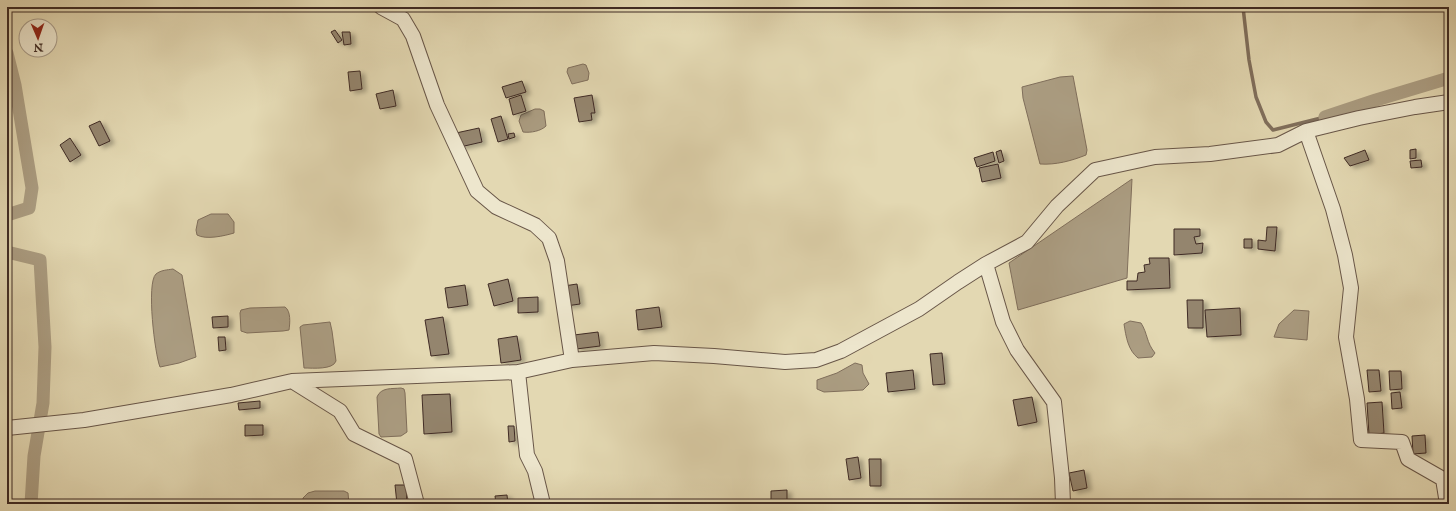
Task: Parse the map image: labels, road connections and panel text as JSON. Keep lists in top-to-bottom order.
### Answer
{
  "north": "bottom"
}
